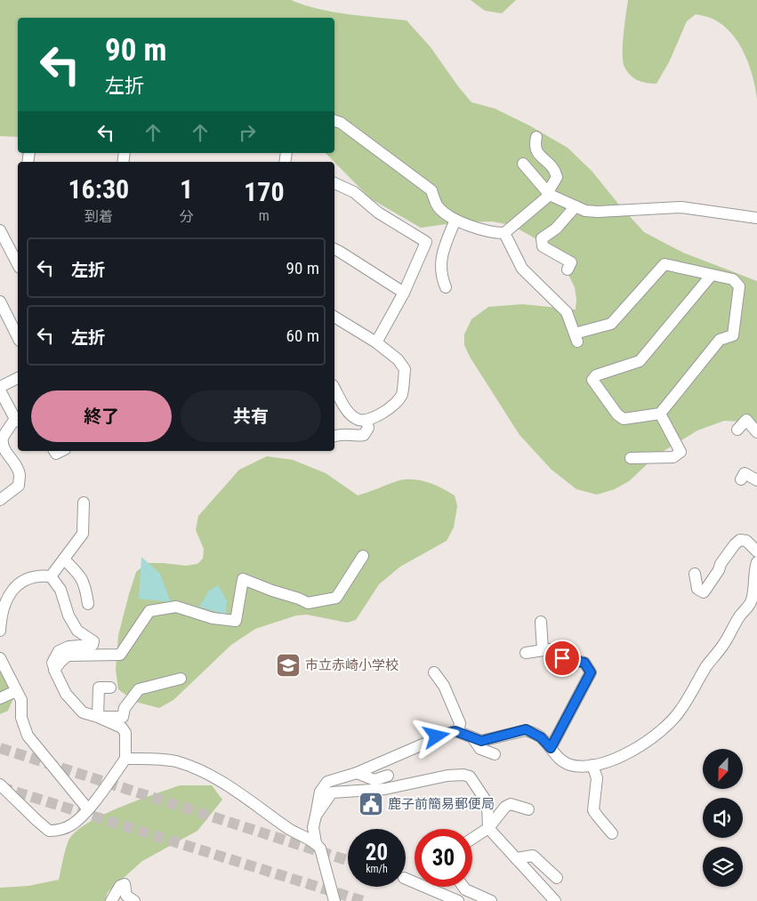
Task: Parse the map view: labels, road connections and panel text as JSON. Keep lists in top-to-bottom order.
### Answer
{
  "places": {
    "school or university": ["市立赤崎小学校"],
    "public building": ["鹿子前簡易郵便局"]
  },
  "north": "bottom",
  "page": {
    "turn": ["90 m", "左折"],
    "eta": [
      "16:30",
      "到着",
      "1",
      "分",
      "170",
      "m"
    ],
    "list": [
      {
        "name": "左折",
        "value": "90 m"
      },
      {
        "name": "左折",
        "value": "60 m"
      }
    ],
    "buttons": ["終了", "共有"],
    "speed": "20 km/h",
    "limit": "30"
  }
}
